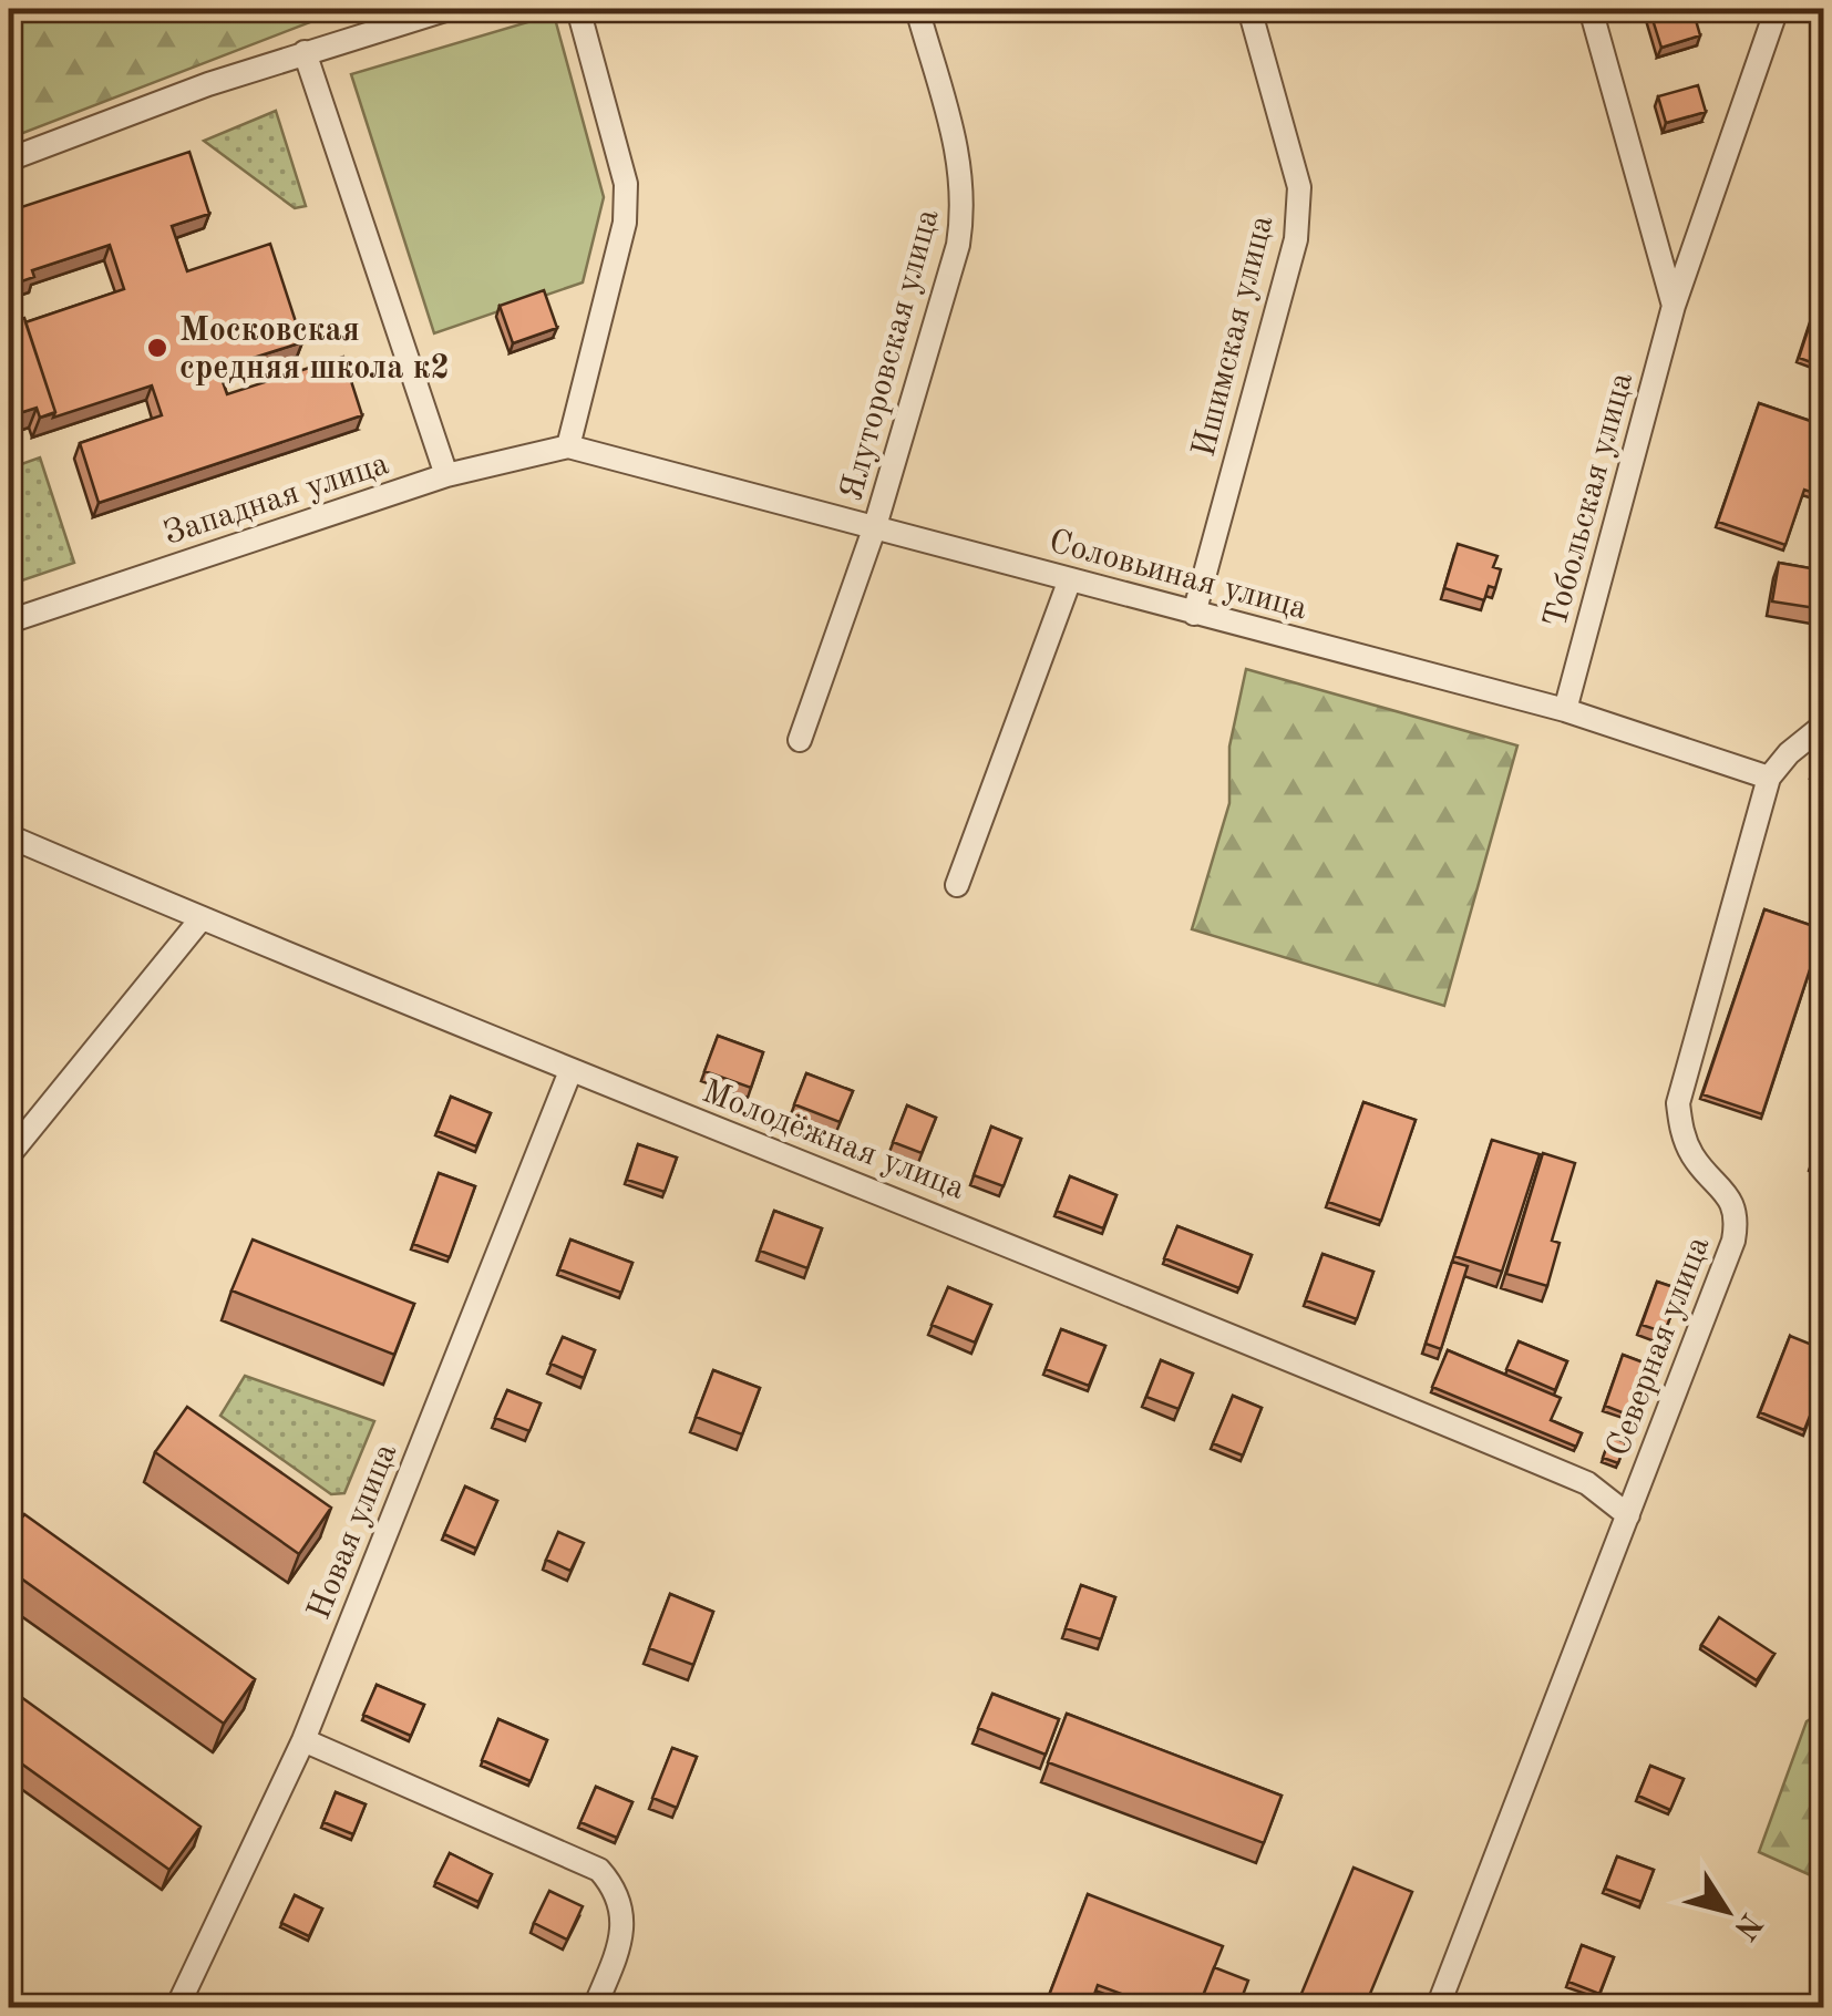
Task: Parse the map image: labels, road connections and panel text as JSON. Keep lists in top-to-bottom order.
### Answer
{
  "streets": {
    "street": [
      "Ишимская улица",
      "Ялуторовская улица",
      "Западная улица",
      "Тобольская улица",
      "Соловьиная улица",
      "Молодёжная улица",
      "Северная улица",
      "Новая улица"
    ]
  },
  "crossings": [
    ["Ишимская улица", "Соловьиная улица"],
    ["Ялуторовская улица", "Соловьиная улица"],
    ["Западная улица", "Соловьиная улица"],
    ["Тобольская улица", "Соловьиная улица"],
    ["Соловьиная улица", "Северная улица"],
    ["Молодёжная улица", "Северная улица"],
    ["Молодёжная улица", "Новая улица"]
  ],
  "places": ["Московская средняя школа к2"],
  "north": "bottom right"
}
